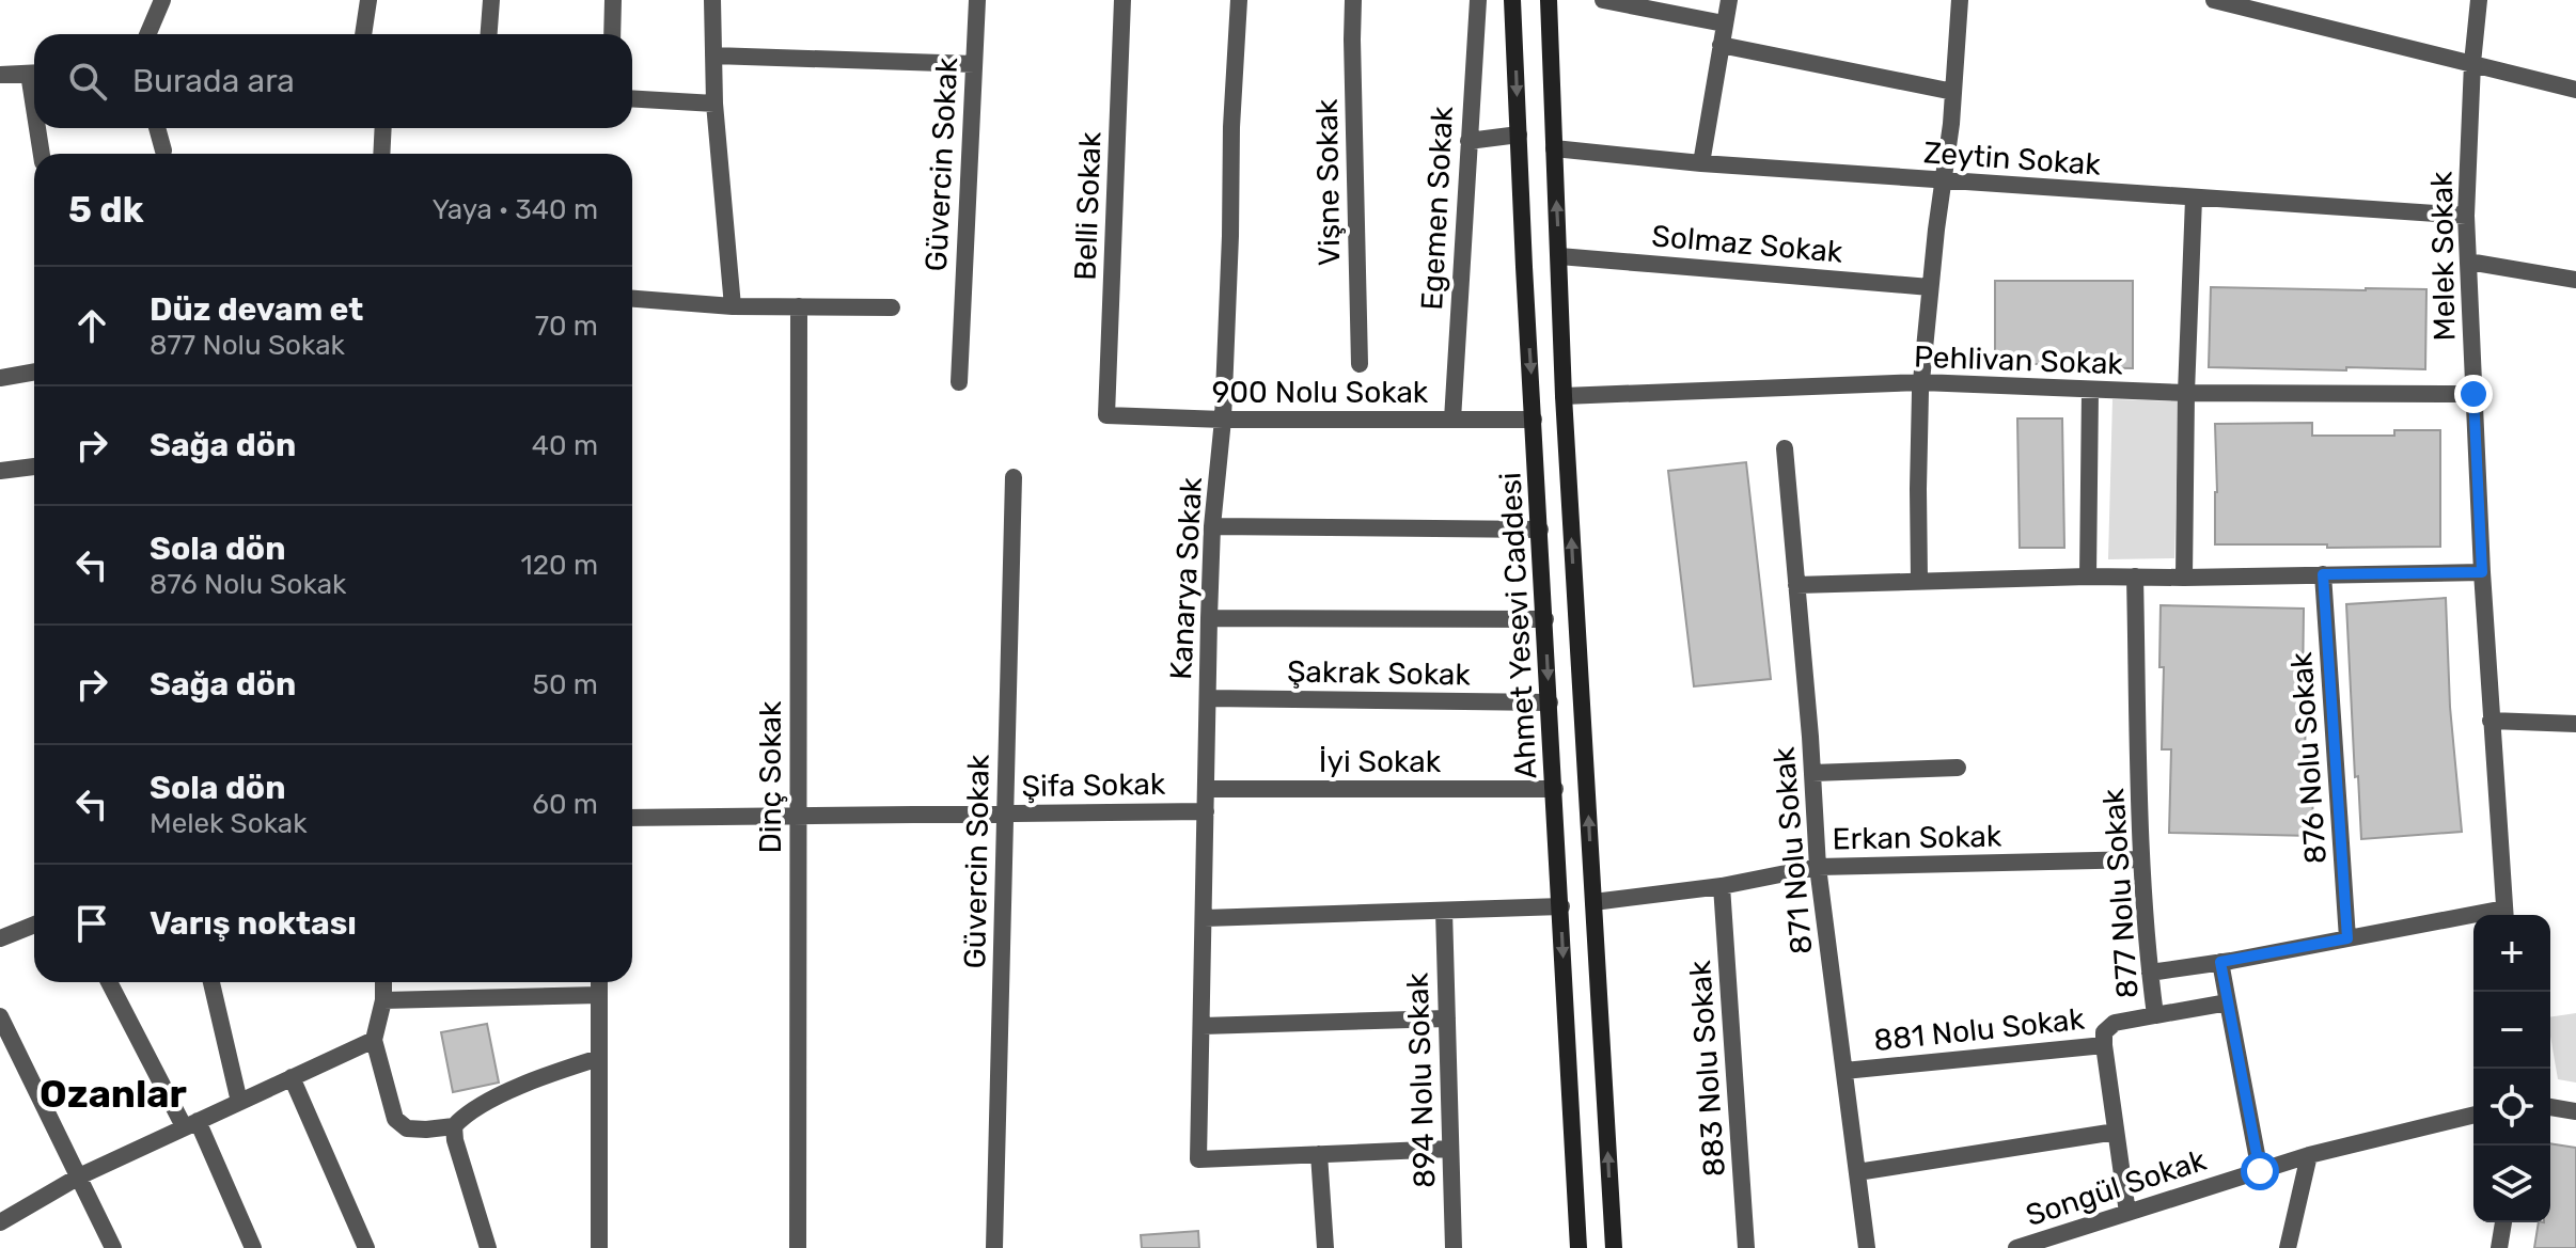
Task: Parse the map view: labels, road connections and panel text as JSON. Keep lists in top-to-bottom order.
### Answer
{
  "streets": {
    "main road": ["Ahmet Yesevi Caddesi"],
    "street": [
      "Zeytin Sokak",
      "Güvercin Sokak",
      "Vişne Sokak",
      "Belli Sokak",
      "Egemen Sokak",
      "Solmaz Sokak",
      "Melek Sokak",
      "Pehlivan Sokak",
      "900 Nolu Sokak",
      "Kanarya Sokak",
      "Şakrak Sokak",
      "876 Nolu Sokak",
      "İyi Sokak",
      "Dinç Sokak",
      "Şifa Sokak",
      "Erkan Sokak",
      "871 Nolu Sokak",
      "877 Nolu Sokak",
      "881 Nolu Sokak",
      "883 Nolu Sokak",
      "894 Nolu Sokak",
      "Songül Sokak"
    ]
  },
  "crossings": [
    ["Zeytin Sokak", "Melek Sokak"],
    ["Zeytin Sokak", "Ahmet Yesevi Caddesi"],
    ["Güvercin Sokak", "Şifa Sokak"],
    ["Belli Sokak", "900 Nolu Sokak"],
    ["Egemen Sokak", "900 Nolu Sokak"],
    ["Solmaz Sokak", "Ahmet Yesevi Caddesi"],
    ["Melek Sokak", "Pehlivan Sokak"],
    ["Pehlivan Sokak", "Ahmet Yesevi Caddesi"],
    ["900 Nolu Sokak", "Kanarya Sokak"],
    ["900 Nolu Sokak", "Ahmet Yesevi Caddesi"],
    ["Kanarya Sokak", "Şakrak Sokak"],
    ["Kanarya Sokak", "İyi Sokak"],
    ["Kanarya Sokak", "Şifa Sokak"],
    ["Ahmet Yesevi Caddesi", "Şakrak Sokak"],
    ["Ahmet Yesevi Caddesi", "İyi Sokak"],
    ["Ahmet Yesevi Caddesi", "Erkan Sokak"],
    ["Dinç Sokak", "Şifa Sokak"],
    ["Erkan Sokak", "871 Nolu Sokak"],
    ["Erkan Sokak", "877 Nolu Sokak"],
    ["Erkan Sokak", "883 Nolu Sokak"],
    ["871 Nolu Sokak", "881 Nolu Sokak"],
    ["881 Nolu Sokak", "Songül Sokak"]
  ],
  "districts": ["Ozanlar"],
  "page": {
    "search": "Burada ara",
    "heading": ["5 dk", "Yaya · 340 m"],
    "list": [
      ["Düz devam et", "877 Nolu Sokak", "70 m"],
      ["Sağa dön", "40 m"],
      ["Sola dön", "876 Nolu Sokak", "120 m"],
      ["Sağa dön", "50 m"],
      ["Sola dön", "Melek Sokak", "60 m"],
      "Varış noktası"
    ],
    "map_buttons": ["+", "−"]
  }
}
